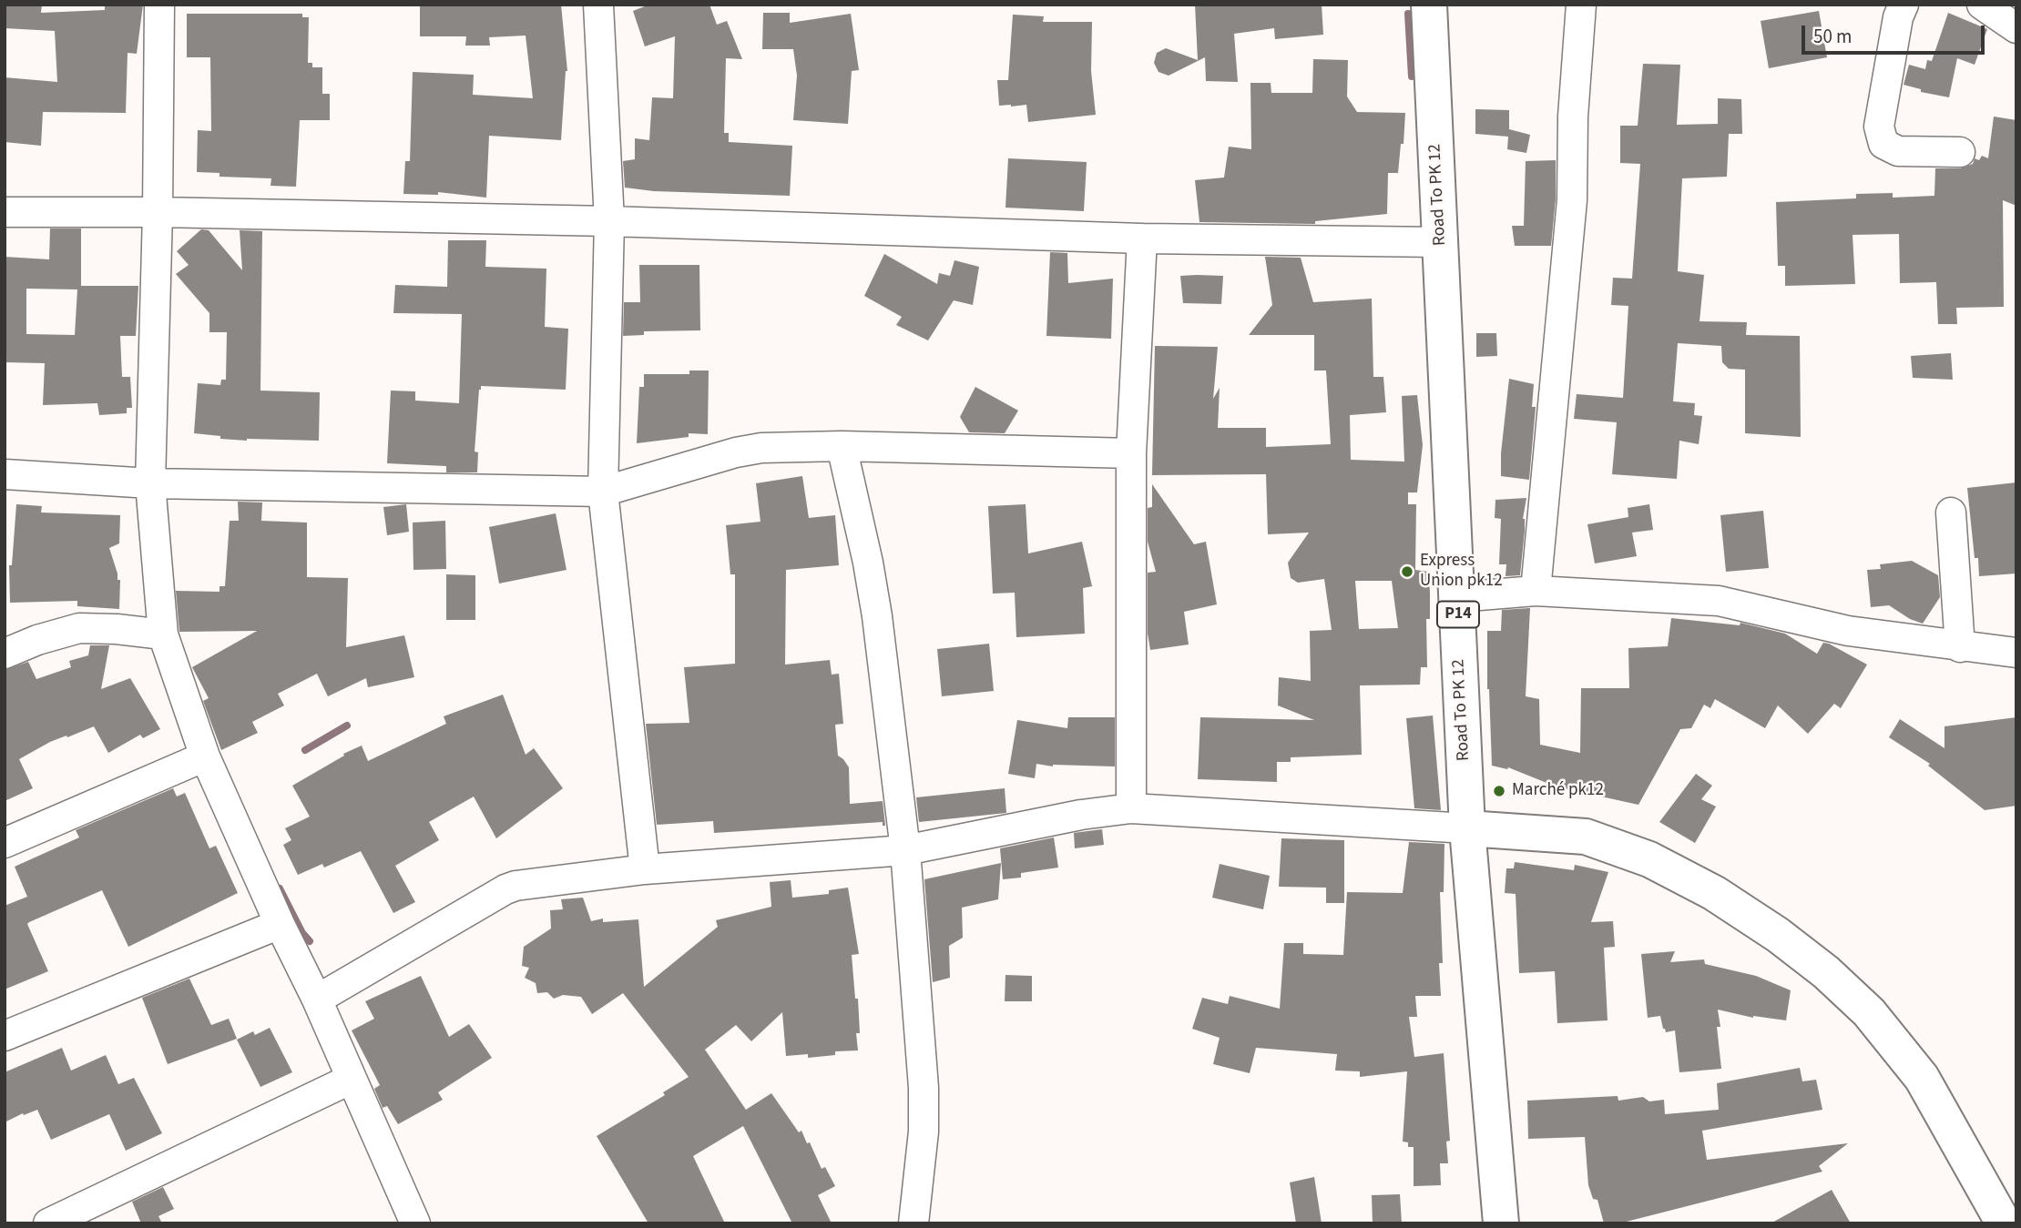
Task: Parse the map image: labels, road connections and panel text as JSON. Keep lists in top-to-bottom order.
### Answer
{
  "streets": {
    "main road": ["Road To PK 12", "P14"]
  },
  "places": ["Express Union pk12", "Marché pk12"],
  "scale_bar": "50 m"
}
